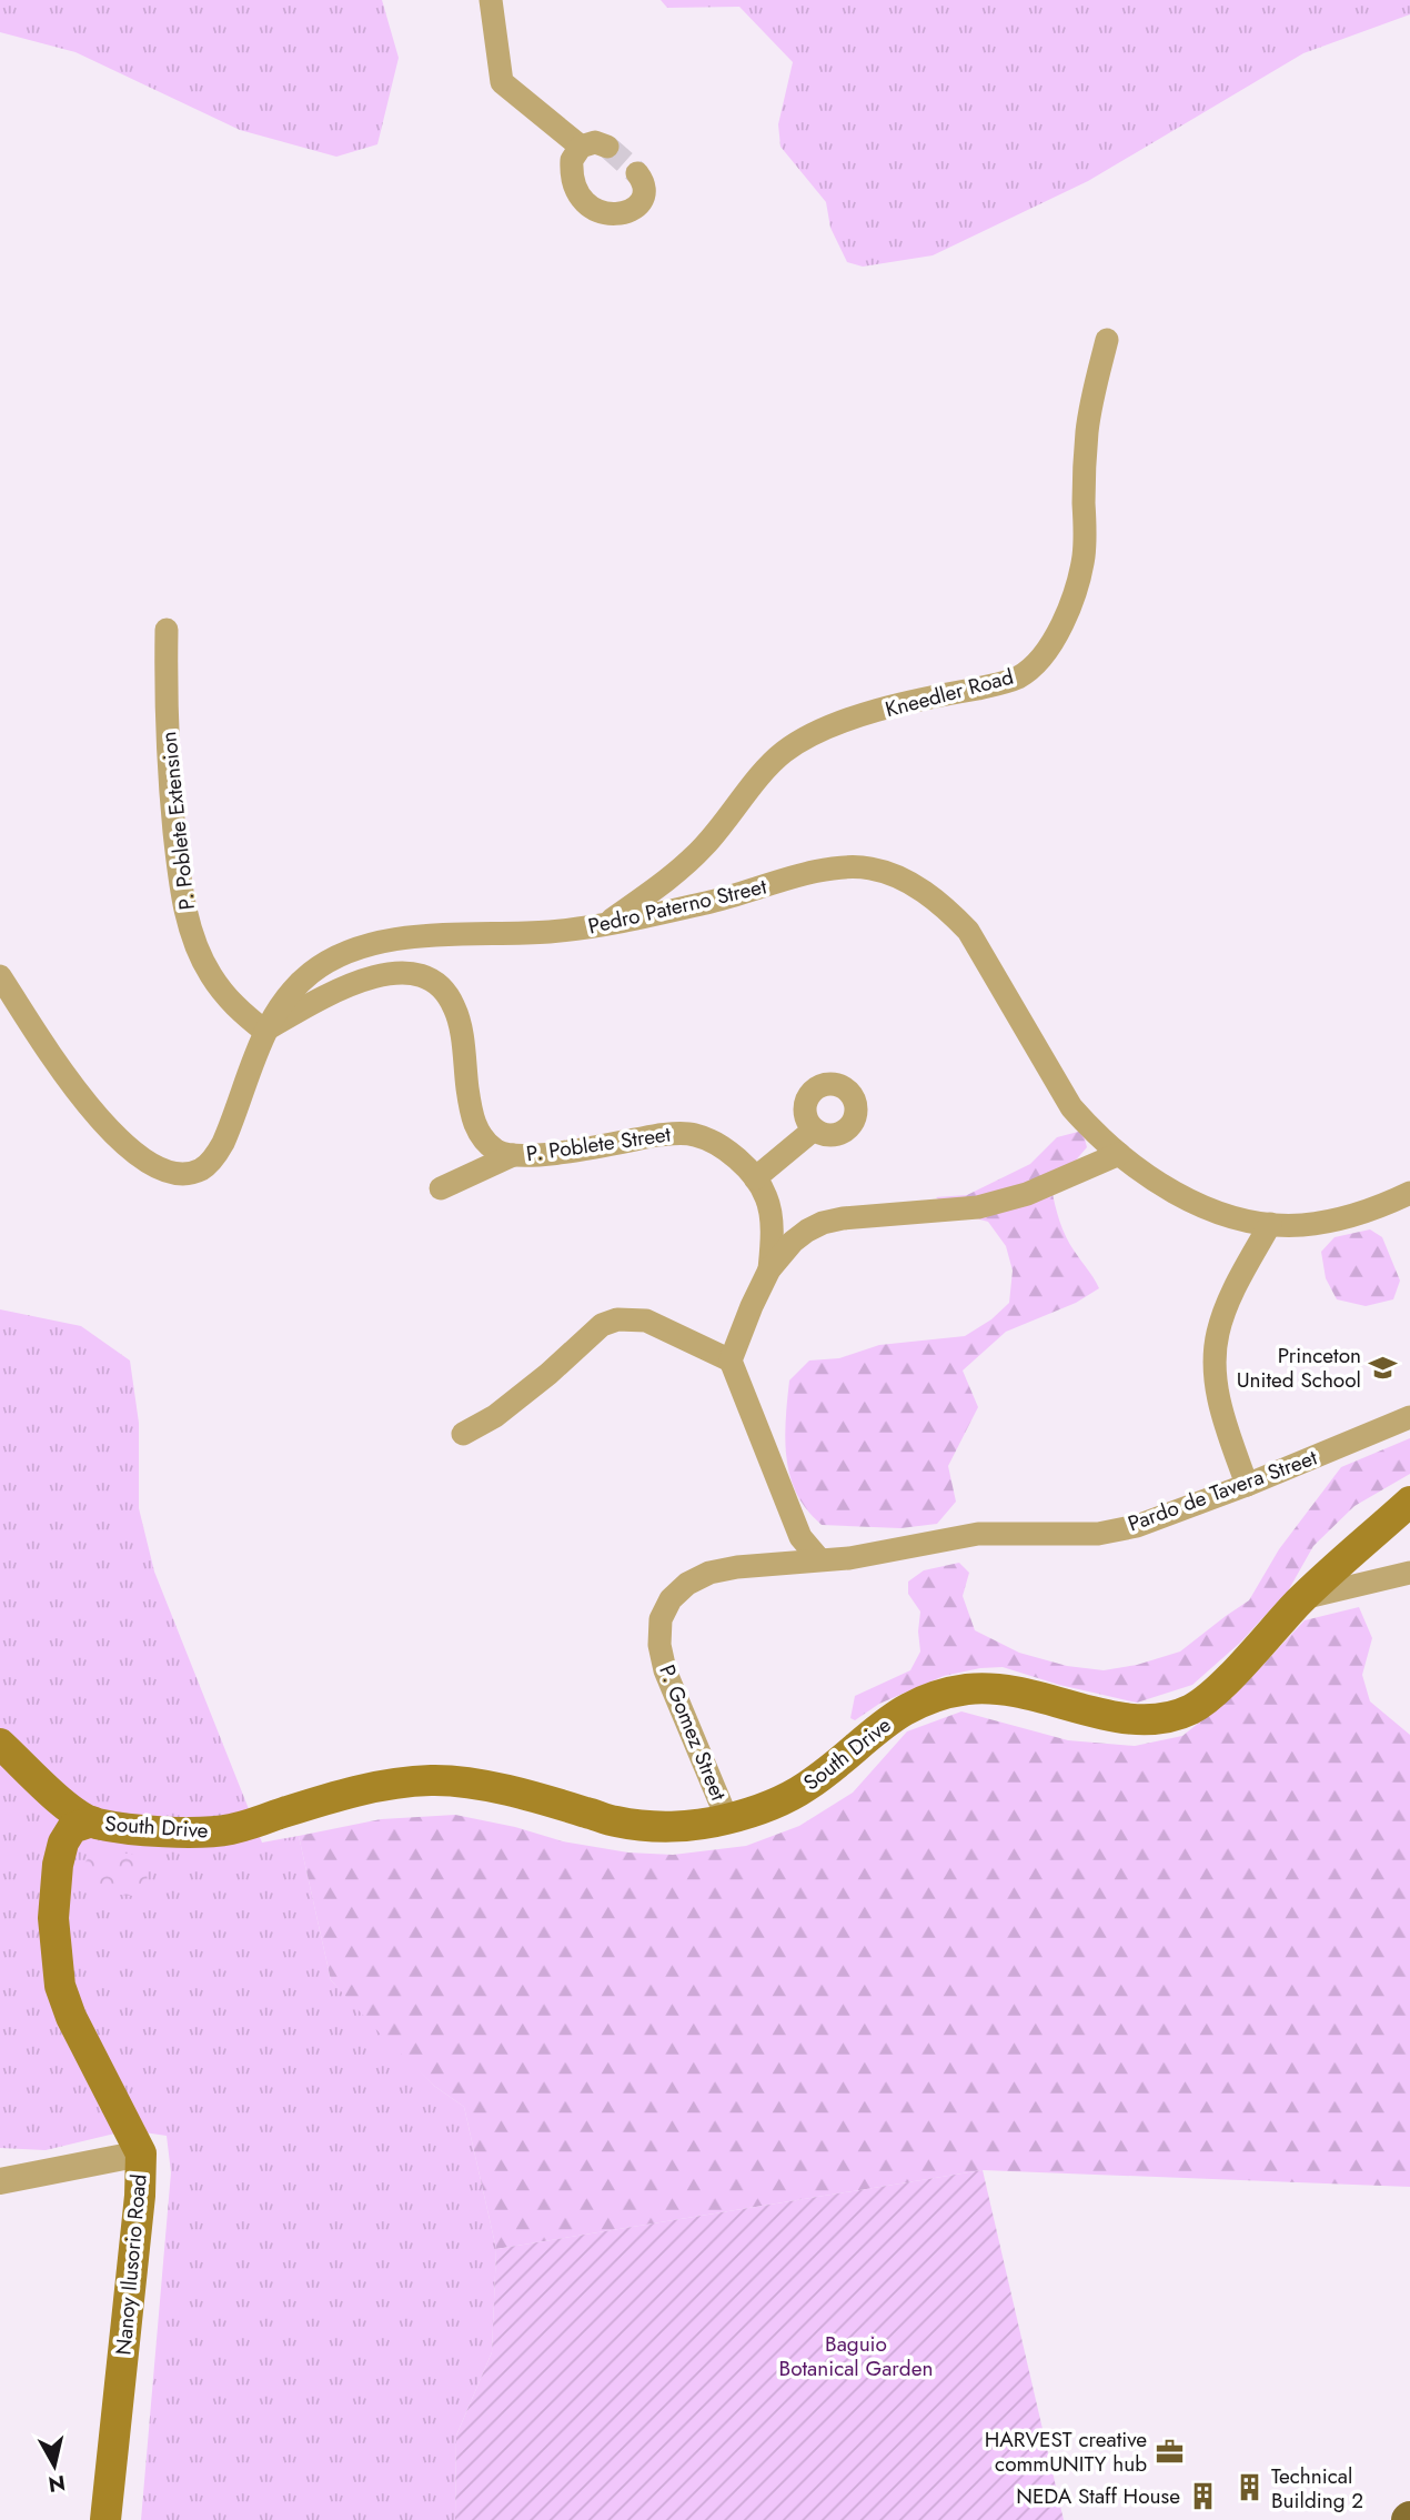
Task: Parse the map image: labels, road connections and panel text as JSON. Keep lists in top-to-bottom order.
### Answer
{
  "streets": {
    "main road": ["South Drive", "Nanoy Ilusorio Road"],
    "street": [
      "Kneedler Road",
      "P. Poblete Extension",
      "Pedro Paterno Street",
      "P. Poblete Street",
      "Pardo de Tavera Street",
      "P. Gomez Street"
    ]
  },
  "crossings": [
    ["Kneedler Road", "Pedro Paterno Street"],
    ["P. Poblete Extension", "Pedro Paterno Street"],
    ["P. Poblete Extension", "P. Poblete Street"],
    ["Pedro Paterno Street", "P. Poblete Street"],
    ["Pardo de Tavera Street", "P. Gomez Street"],
    ["P. Gomez Street", "South Drive"],
    ["South Drive", "Nanoy Ilusorio Road"]
  ],
  "parks": ["Baguio Botanical Garden"],
  "places": {
    "school or university": ["Princeton United School"],
    "office": ["HARVEST creative commUNITY hub"],
    "building": ["Technical Building 2", "NEDA Staff House"]
  },
  "north": "bottom"
}
